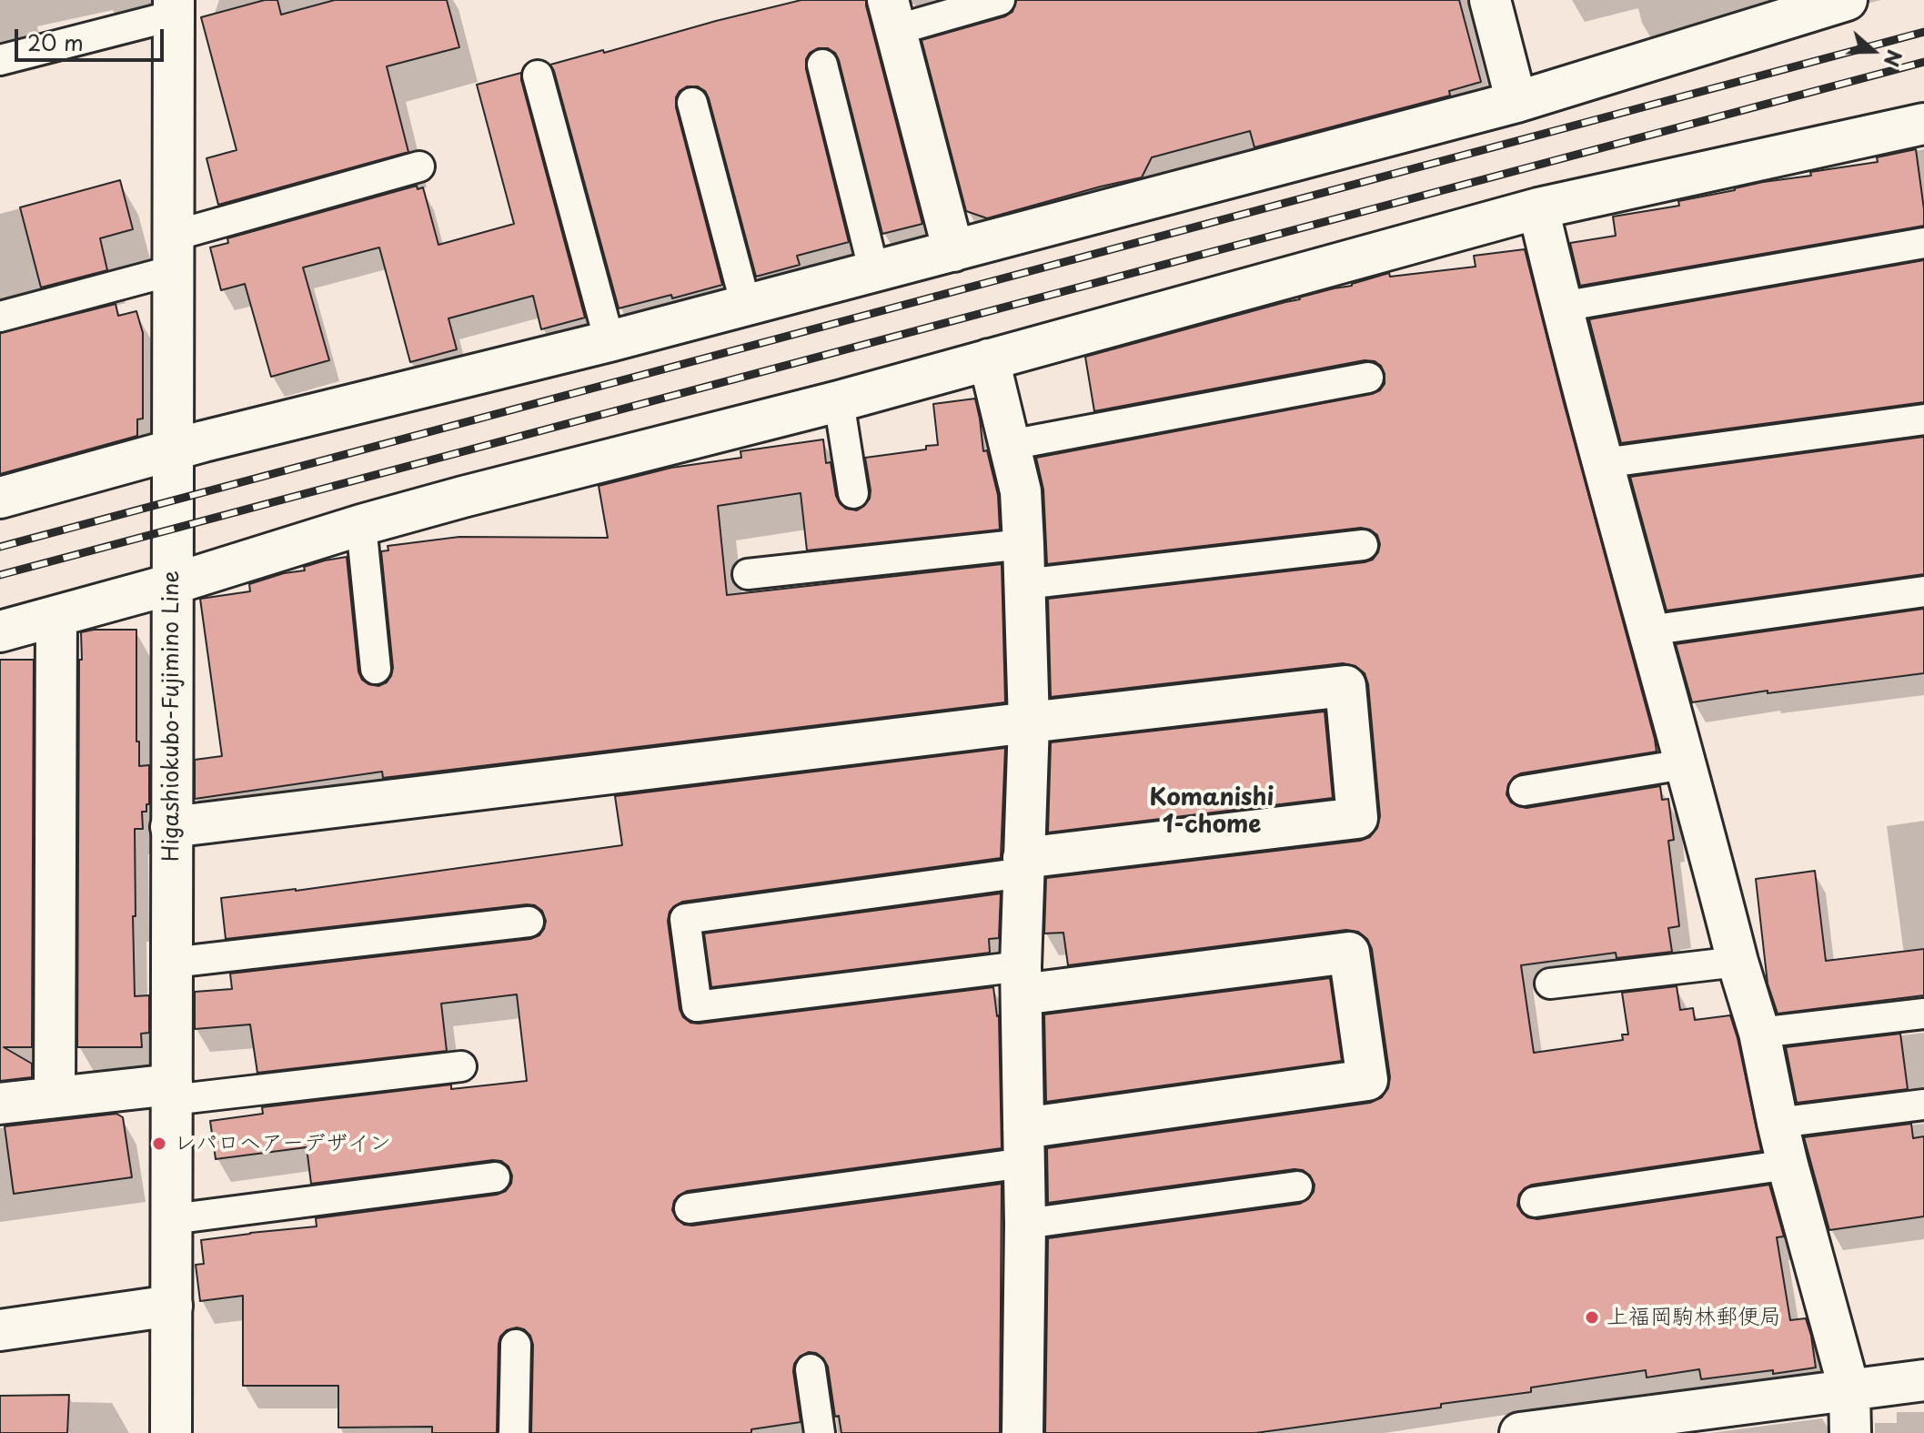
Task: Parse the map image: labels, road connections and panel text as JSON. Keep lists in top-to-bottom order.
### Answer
{
  "streets": {
    "street": ["Higashiokubo-Fujimino Line"]
  },
  "districts": ["Komanishi 1-chome"],
  "places": ["レパロヘアーデザイン", "上福岡駒林郵便局"],
  "scale_bar": "20 m",
  "north": "right"
}
